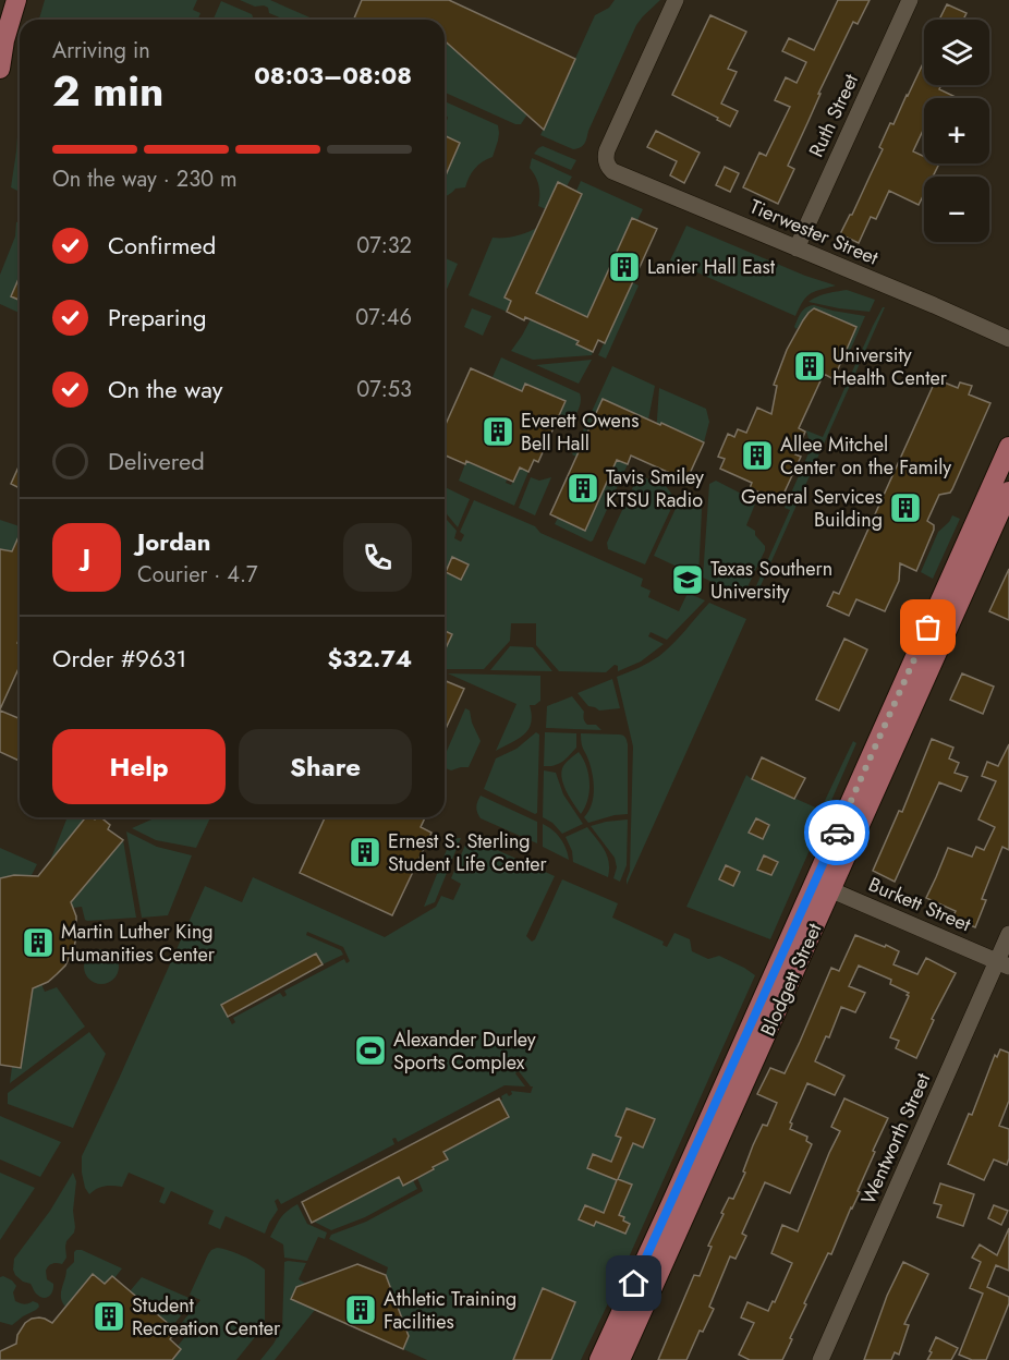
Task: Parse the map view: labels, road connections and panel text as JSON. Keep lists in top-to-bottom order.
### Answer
{
  "streets": {
    "main road": ["Blodgett Street"],
    "street": [
      "Ruth Street",
      "Tierwester Street",
      "Burkett Street",
      "Wentworth Street"
    ]
  },
  "crossings": [
    ["Ruth Street", "Tierwester Street"],
    ["Burkett Street", "Blodgett Street"],
    ["Burkett Street", "Wentworth Street"]
  ],
  "places": {
    "building": [
      "Lanier Hall East",
      "University Health Center",
      "Everett Owens Bell Hall",
      "Allee Mitchel Center on the Family",
      "Tavis Smiley KTSU Radio",
      "General Services Building",
      "Ernest S. Sterling Student Life Center",
      "Martin Luther King Humanities Center",
      "Athletic Training Facilities",
      "Student Recreation Center"
    ],
    "school or university": ["Texas Southern University"],
    "sports": ["Alexander Durley Sports Complex"]
  },
  "page": {
    "map_buttons": ["+", "−"],
    "heading": ["2 min", "Arriving in", "08:03–08:08"],
    "panel": [
      "Jordan",
      "Courier · 4.7",
      "Order #9631",
      "$32.74"
    ],
    "bar": "On the way · 230 m",
    "list": [
      ["Confirmed", "07:32"],
      ["Preparing", "07:46"],
      ["On the way", "07:53"],
      "Delivered"
    ],
    "round": "J",
    "buttons": ["Help", "Share"]
  }
}
